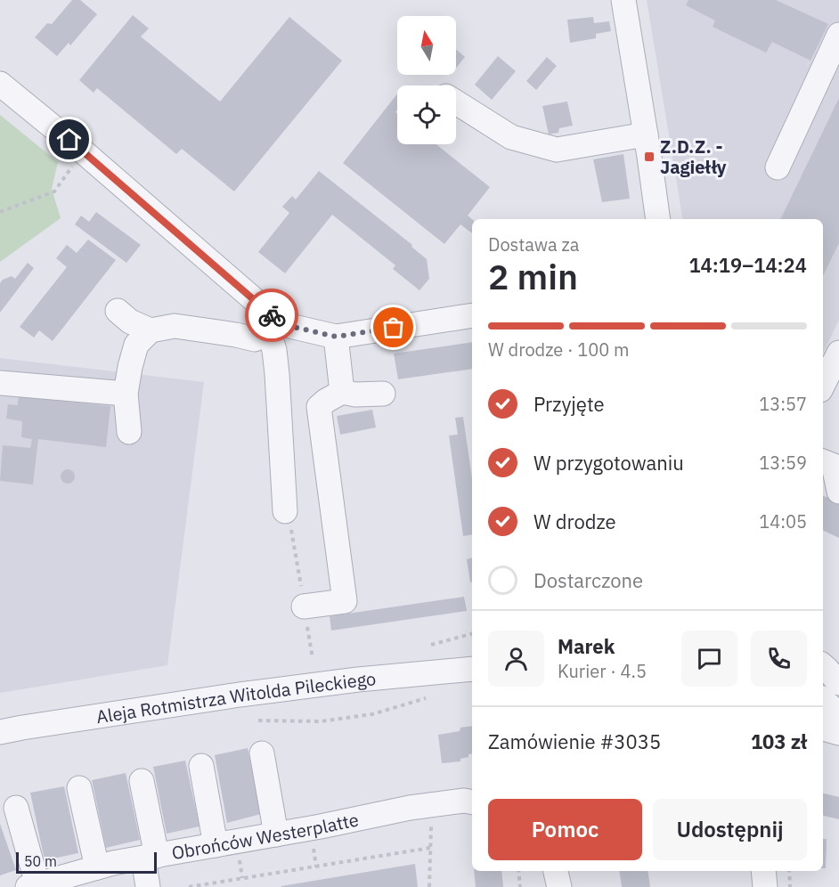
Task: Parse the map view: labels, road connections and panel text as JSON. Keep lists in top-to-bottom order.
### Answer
{
  "streets": {
    "street": ["Aleja Rotmistrza Witolda Pileckiego", "Obrońców Westerplatte"]
  },
  "places": {
    "transit": ["Z.D.Z. - Jagiełły"]
  },
  "scale_bar": "50 m",
  "north": "top",
  "page": {
    "heading": ["2 min", "Dostawa za", "14:19–14:24"],
    "panel": [
      "Marek",
      "Kurier · 4.5",
      "Zamówienie #3035",
      "103 zł"
    ],
    "bar": "W drodze · 100 m",
    "list": [
      ["Przyjęte", "13:57"],
      ["W przygotowaniu", "13:59"],
      ["W drodze", "14:05"],
      "Dostarczone"
    ],
    "buttons": ["Pomoc", "Udostępnij"],
    "scale": "50 m"
  }
}
